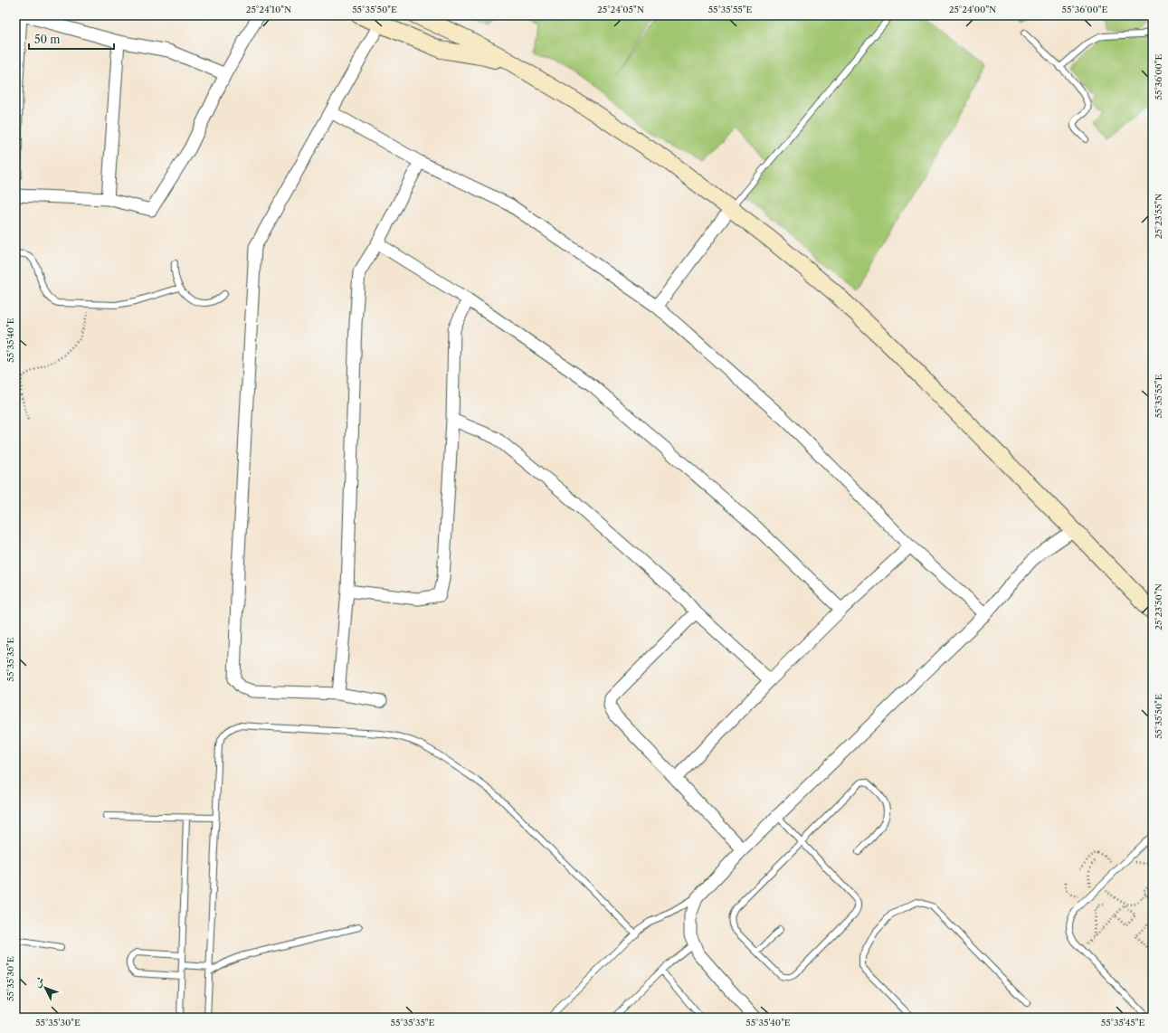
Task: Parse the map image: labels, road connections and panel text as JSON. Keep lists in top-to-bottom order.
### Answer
{
  "scale_bar": "50 m",
  "north": "top left",
  "coordinates": [
    "25°24'10\"N",
    "55°35'50\"E",
    "25°24'05\"N",
    "55°35'55\"E",
    "25°24'00\"N",
    "55°36'00\"E",
    "25°23'55\"N",
    "55°35'40\"E",
    "25°23'50\"N",
    "55°35'35\"E",
    "55°35'30\"E",
    "55°35'45\"E"
  ]
}
